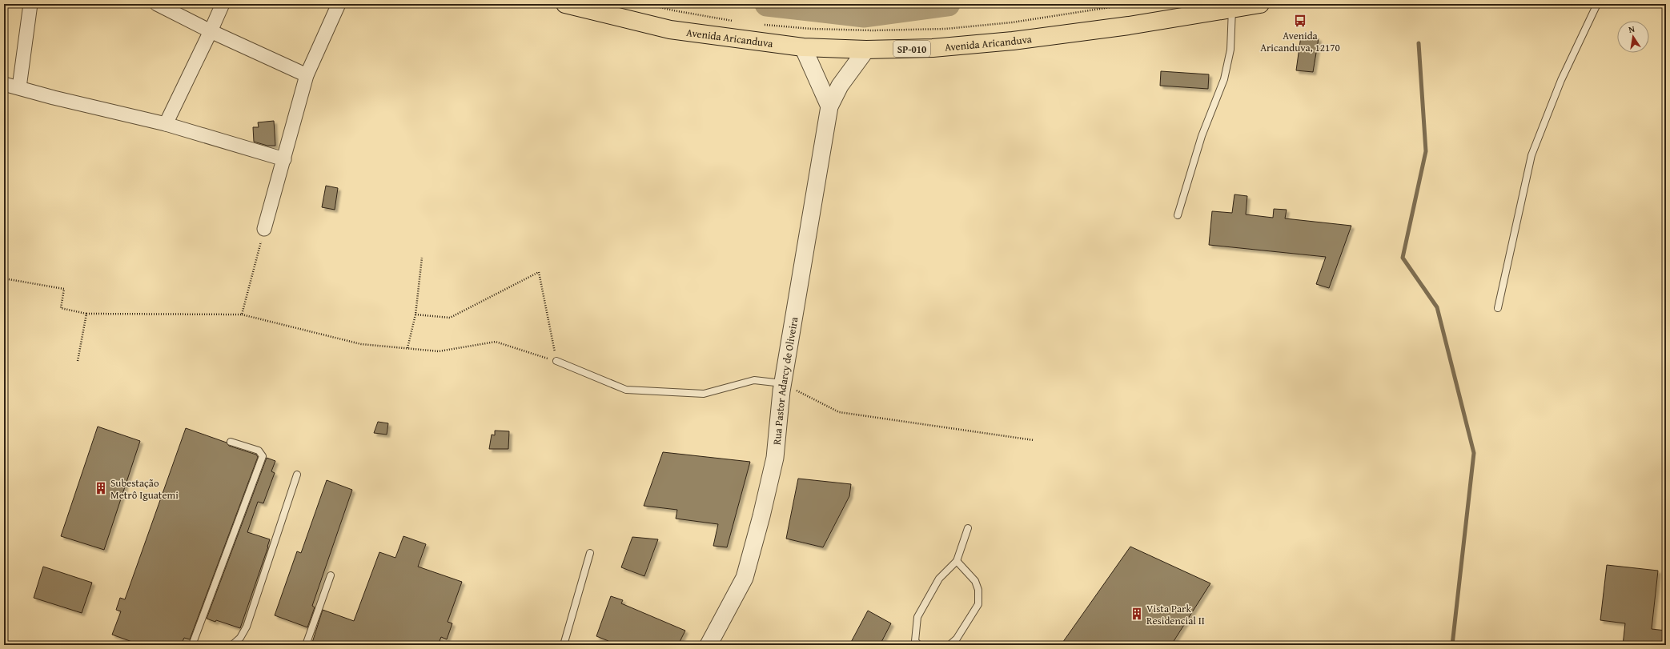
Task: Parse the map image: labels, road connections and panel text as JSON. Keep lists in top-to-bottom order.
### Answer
{
  "streets": {
    "highway": ["Avenida Aricanduva", "SP-010"],
    "street": ["Rua Pastor Adarcy de Oliveira"]
  },
  "crossings": [
    ["Avenida Aricanduva", "Rua Pastor Adarcy de Oliveira"]
  ],
  "places": {
    "bus stop": ["Avenida Aricanduva, 12170"],
    "building": ["Subestação Metrô Iguatemi", "Vista Park Residencial II"]
  },
  "north": "top"
}
